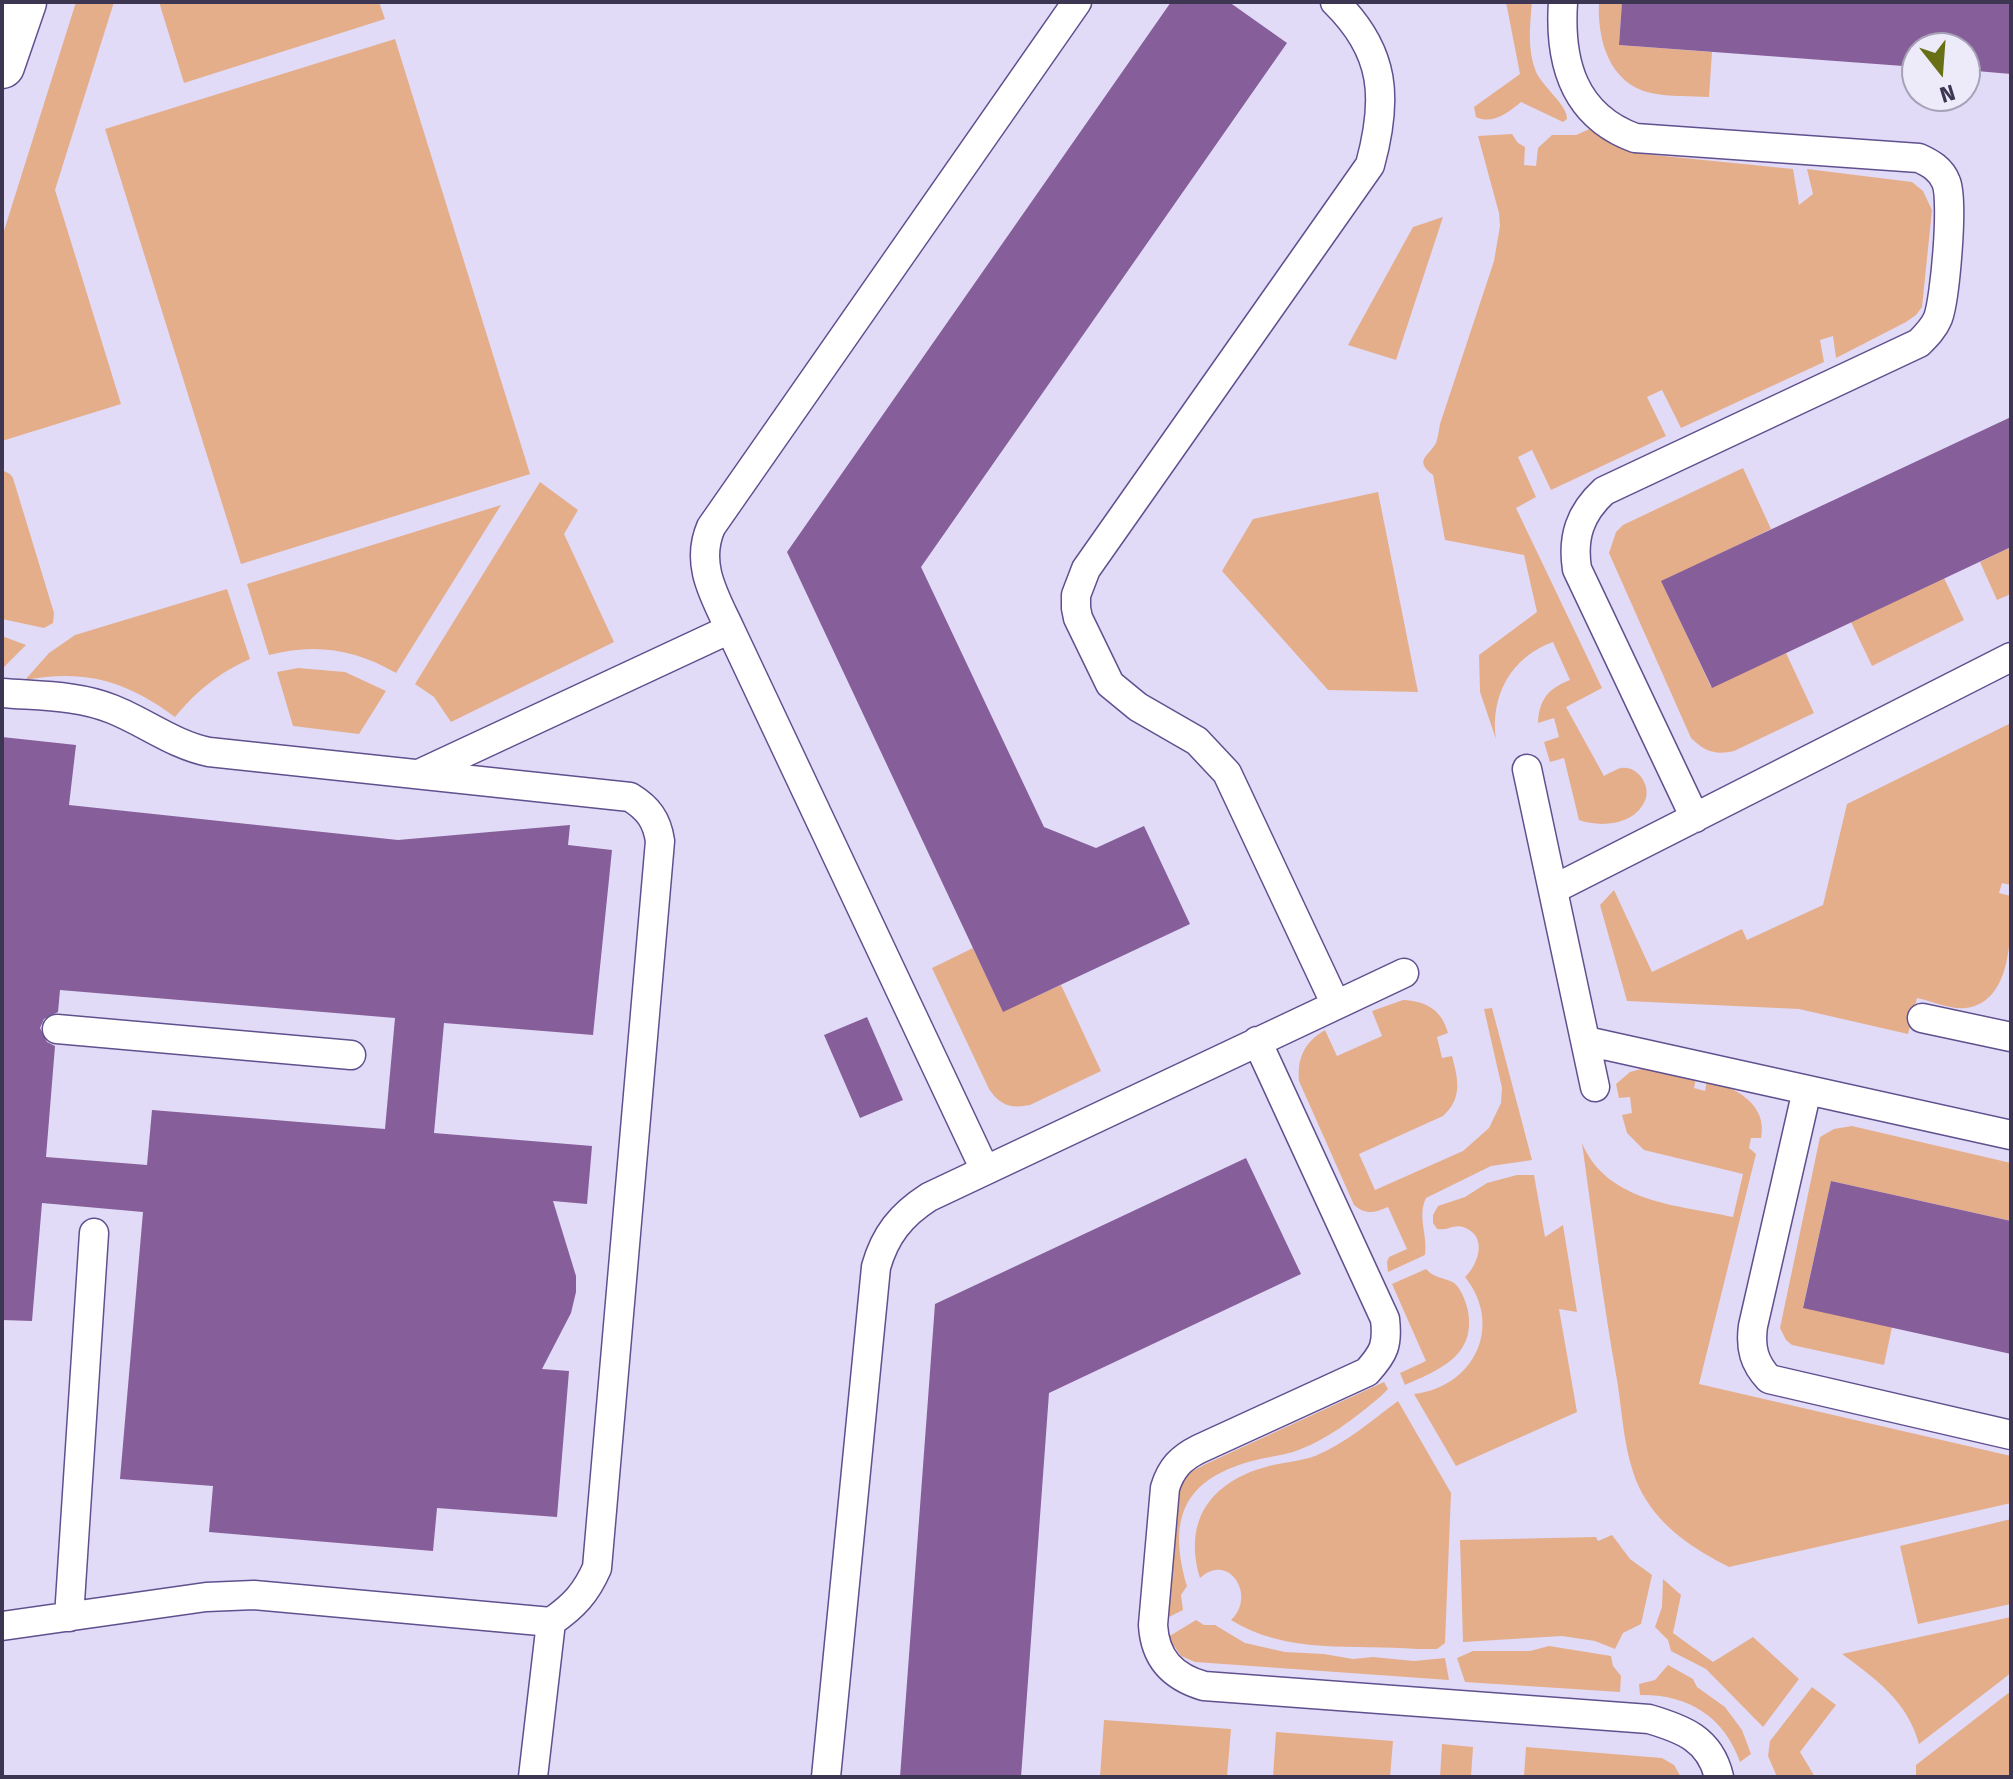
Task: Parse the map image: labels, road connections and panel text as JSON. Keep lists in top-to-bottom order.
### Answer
{
  "north": "bottom"
}
